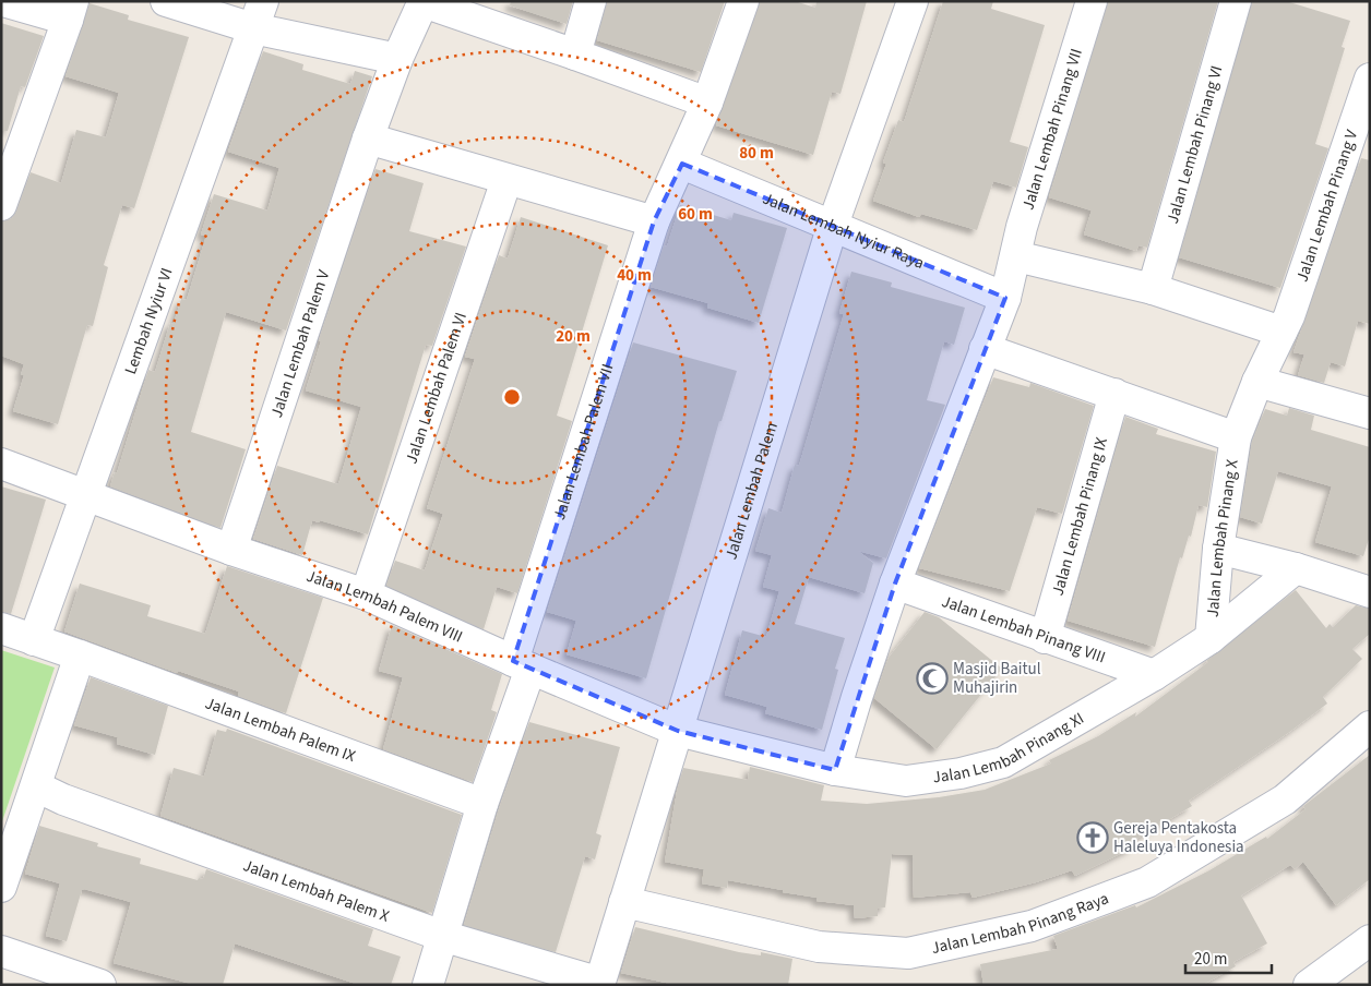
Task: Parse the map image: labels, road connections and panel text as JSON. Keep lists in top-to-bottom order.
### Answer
{
  "streets": {
    "street": [
      "Jalan Lembah Pinang VII",
      "Jalan Lembah Pinang VI",
      "Jalan Lembah Pinang V",
      "Jalan Lembah Nyiur Raya",
      "Lembah Nyiur VI",
      "Jalan Lembah Palem V",
      "Jalan Lembah Palem VI",
      "Jalan Lembah Palem VII",
      "Jalan Lembah Palem",
      "Jalan Lembah Pinang IX",
      "Jalan Lembah Pinang X",
      "Jalan Lembah Palem VIII",
      "Jalan Lembah Pinang VIII",
      "Jalan Lembah Palem IX",
      "Jalan Lembah Pinang XI",
      "Jalan Lembah Palem X",
      "Jalan Lembah Pinang Raya"
    ]
  },
  "crossings": [
    ["Jalan Lembah Pinang VII", "Jalan Lembah Nyiur Raya"],
    ["Jalan Lembah Pinang V", "Jalan Lembah Pinang X"],
    ["Jalan Lembah Nyiur Raya", "Jalan Lembah Palem VII"],
    ["Jalan Lembah Nyiur Raya", "Jalan Lembah Palem"],
    ["Lembah Nyiur VI", "Jalan Lembah Palem VIII"],
    ["Lembah Nyiur VI", "Jalan Lembah Palem IX"],
    ["Jalan Lembah Palem V", "Jalan Lembah Palem VIII"],
    ["Jalan Lembah Palem VI", "Jalan Lembah Palem VIII"],
    ["Jalan Lembah Palem VII", "Jalan Lembah Palem VIII"],
    ["Jalan Lembah Palem VII", "Jalan Lembah Palem IX"],
    ["Jalan Lembah Palem VII", "Jalan Lembah Palem X"],
    ["Jalan Lembah Palem", "Jalan Lembah Palem VIII"],
    ["Jalan Lembah Palem", "Jalan Lembah Pinang XI"],
    ["Jalan Lembah Palem", "Jalan Lembah Palem X"],
    ["Jalan Lembah Palem", "Jalan Lembah Pinang Raya"],
    ["Jalan Lembah Pinang IX", "Jalan Lembah Pinang VIII"],
    ["Jalan Lembah Pinang X", "Jalan Lembah Pinang XI"],
    ["Jalan Lembah Palem VIII", "Jalan Lembah Pinang XI"],
    ["Jalan Lembah Pinang VIII", "Jalan Lembah Pinang XI"]
  ],
  "places": {
    "mosque": ["Masjid Baitul Muhajirin"],
    "church": ["Gereja Pentakosta Haleluya Indonesia"]
  },
  "scale_bar": "20 m",
  "rings": [
    "80 m",
    "60 m",
    "40 m",
    "20 m"
  ]
}
